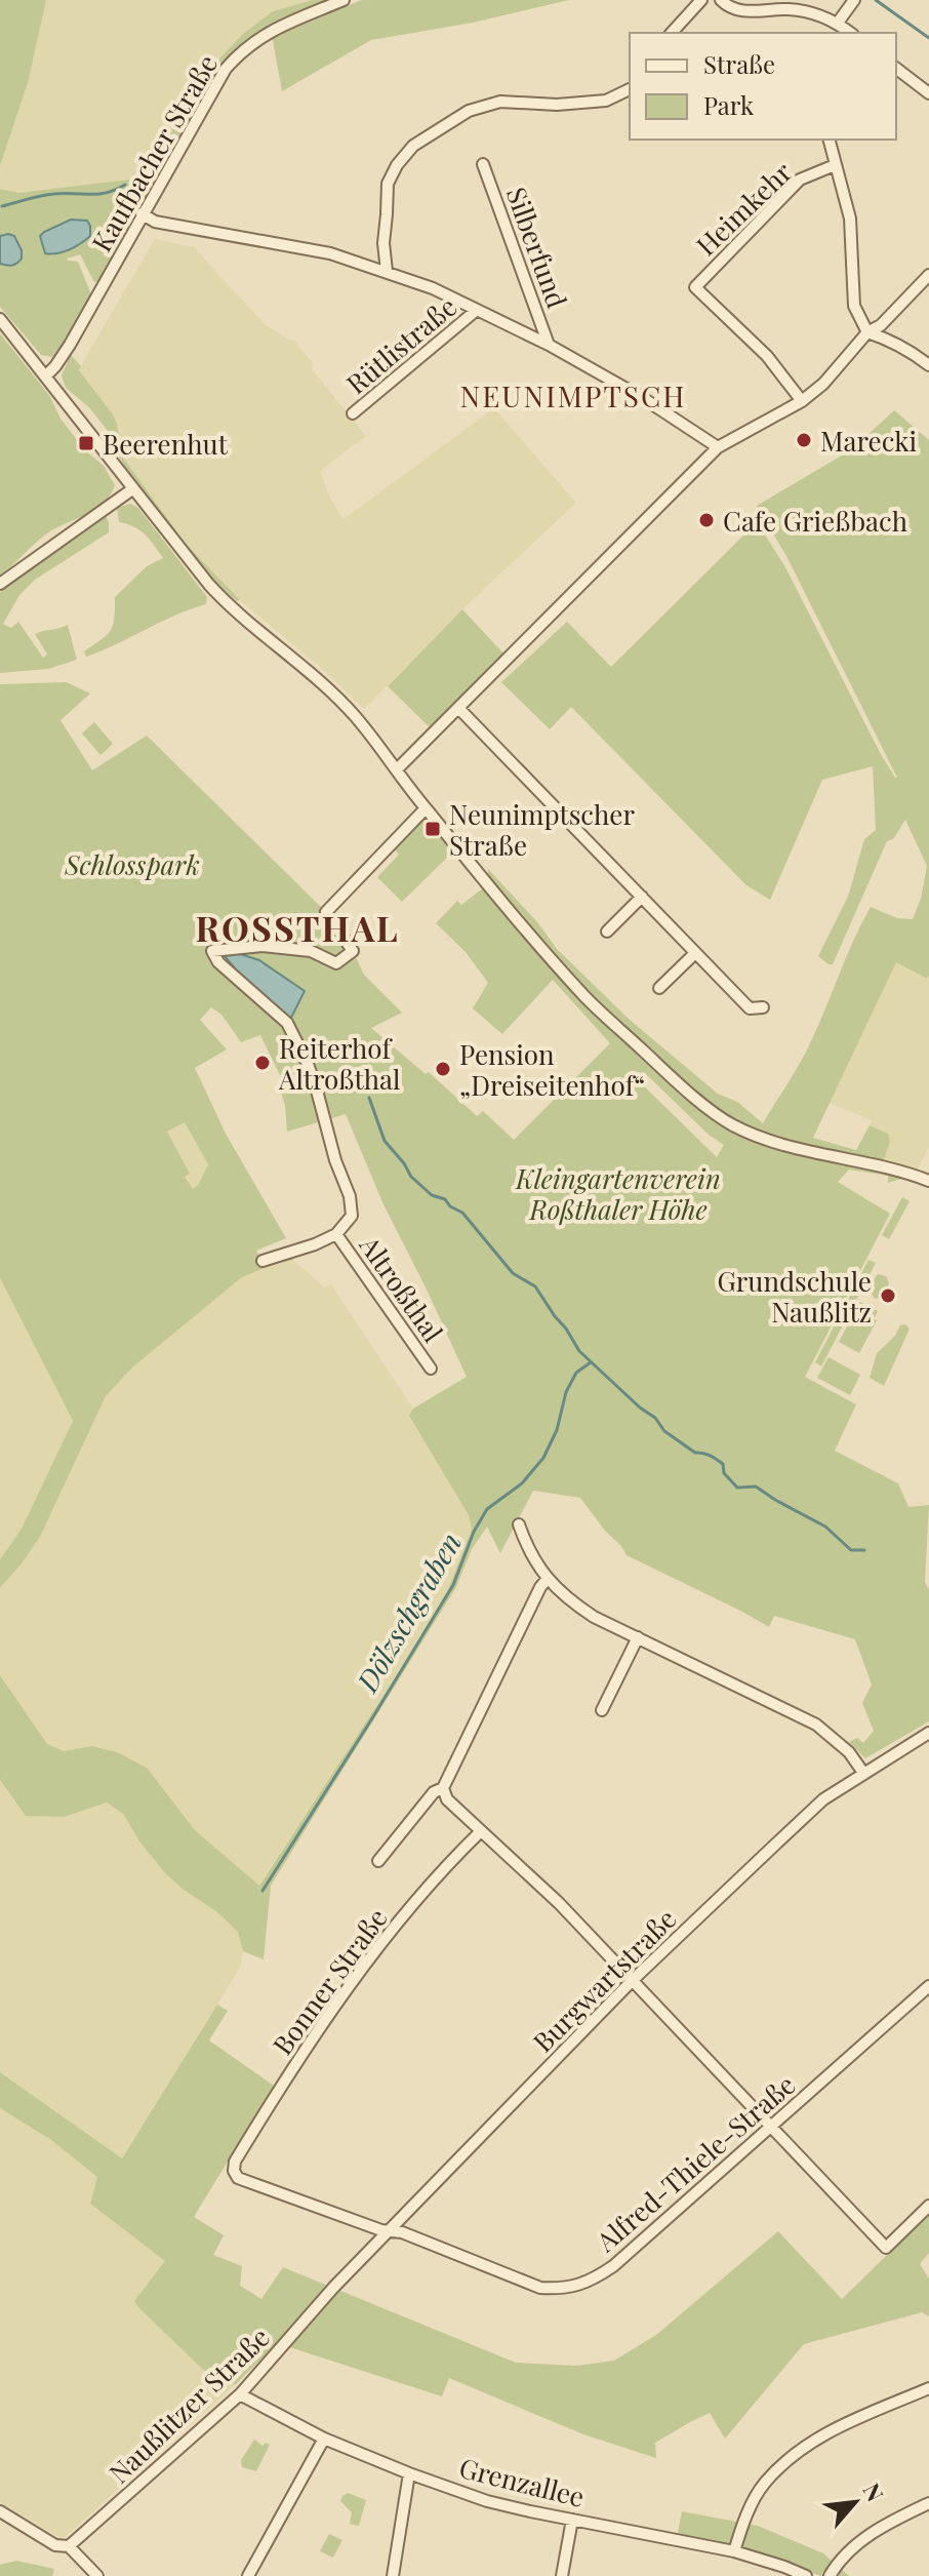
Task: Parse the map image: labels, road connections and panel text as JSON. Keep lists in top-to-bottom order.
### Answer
{
  "streets": {
    "street": [
      "Kaufbacher Straße",
      "Heimkehr",
      "Silberfund",
      "Rütlistraße",
      "Altroßthal",
      "Burgwartstraße",
      "Bonner Straße",
      "Alfred-Thiele-Straße",
      "Naußlitzer Straße",
      "Grenzallee"
    ]
  },
  "crossings": [
    ["Burgwartstraße", "Alfred-Thiele-Straße"],
    ["Burgwartstraße", "Naußlitzer Straße"],
    ["Bonner Straße", "Alfred-Thiele-Straße"],
    ["Naußlitzer Straße", "Grenzallee"]
  ],
  "districts": ["NEUNIMPTSCH", "ROSSTHAL"],
  "water": ["Dölzschgraben"],
  "parks": ["Schlosspark", "Kleingartenverein Roßthaler Höhe"],
  "places": {
    "other": [
      "Marecki",
      "Cafe Grießbach",
      "Reiterhof Altroßthal",
      "Pension „Dreiseitenhof“",
      "Grundschule Naußlitz"
    ],
    "transit": ["Beerenhut", "Neunimptscher Straße"]
  },
  "legend": ["Straße", "Park"],
  "north": "top right"
}
